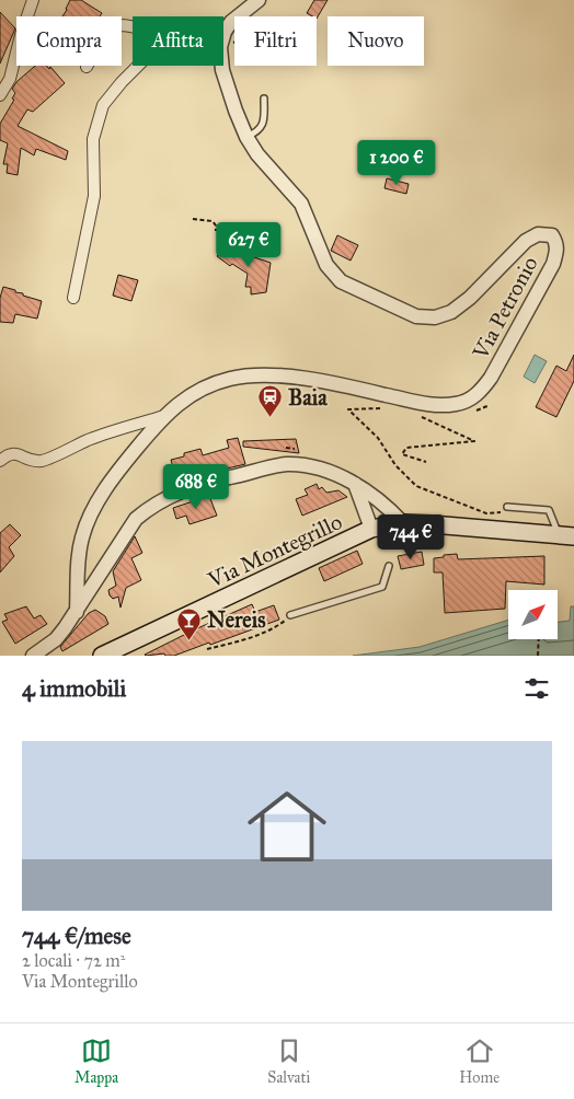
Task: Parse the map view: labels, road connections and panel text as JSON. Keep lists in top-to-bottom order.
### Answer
{
  "streets": {
    "main road": ["Via Montegrillo"],
    "street": ["Via Petronio"]
  },
  "places": {
    "station": ["Baia"],
    "bar": ["Nereis"]
  },
  "north": "top right",
  "page": {
    "chip": [
      "Compra",
      "Affitta",
      "Filtri",
      "Nuovo"
    ],
    "price": [
      "1 200 €",
      "627 €",
      "688 €",
      "744 €"
    ],
    "heading": "4 immobili",
    "list": [
      {
        "name": "744 €/mese",
        "note": "2 locali · 72 m² · Via Montegrillo"
      }
    ],
    "tabs": ["Mappa", "Salvati", "Home"]
  }
}
